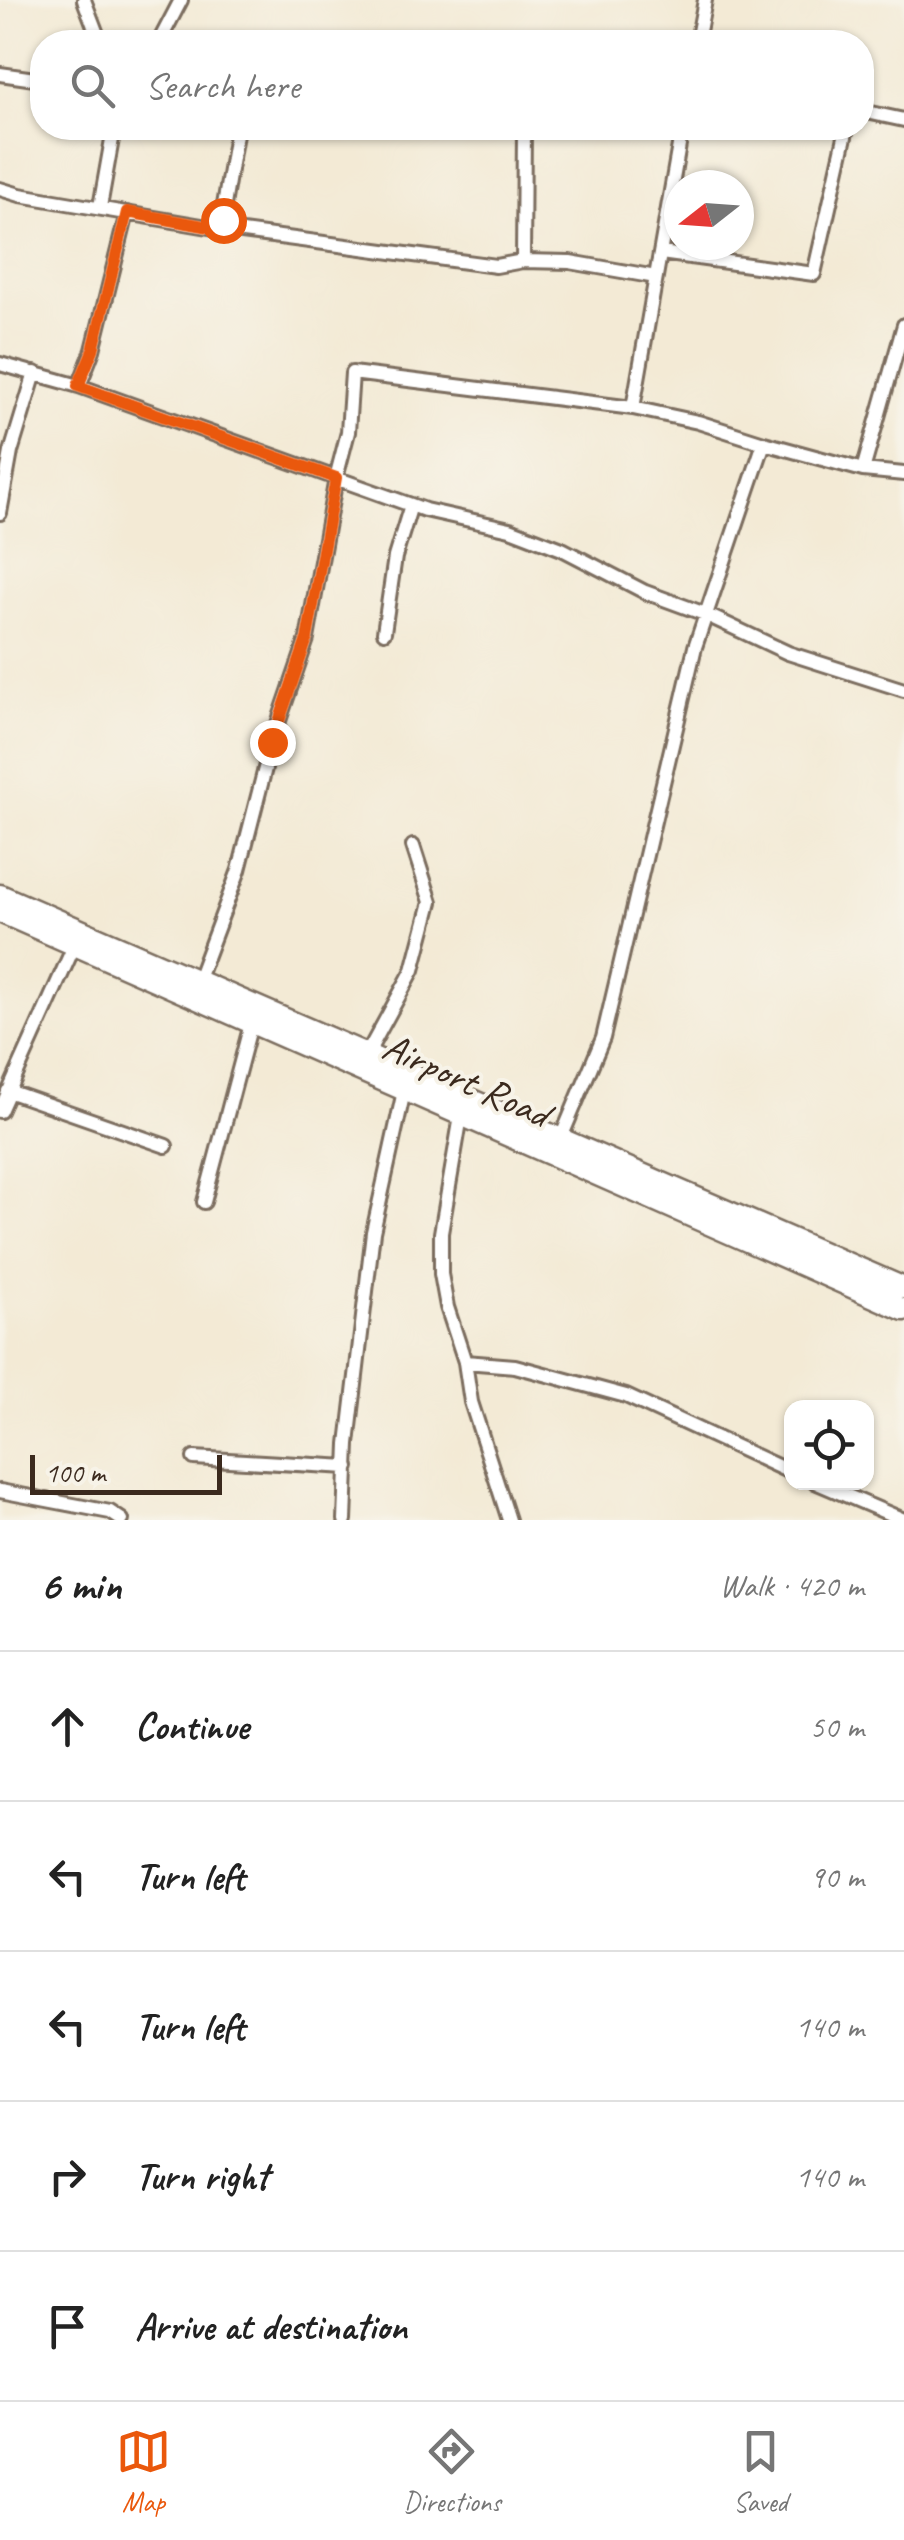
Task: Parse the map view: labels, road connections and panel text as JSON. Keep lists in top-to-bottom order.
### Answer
{
  "streets": {
    "highway": ["Airport Road"]
  },
  "scale_bar": "100 m",
  "north": "left",
  "page": {
    "search": "Search here",
    "scale": "100 m",
    "heading": ["6 min", "Walk · 420 m"],
    "list": [
      ["Continue", "50 m"],
      ["Turn left", "90 m"],
      ["Turn left", "140 m"],
      ["Turn right", "140 m"],
      "Arrive at destination"
    ],
    "nav": ["Map", "Directions", "Saved"]
  }
}
